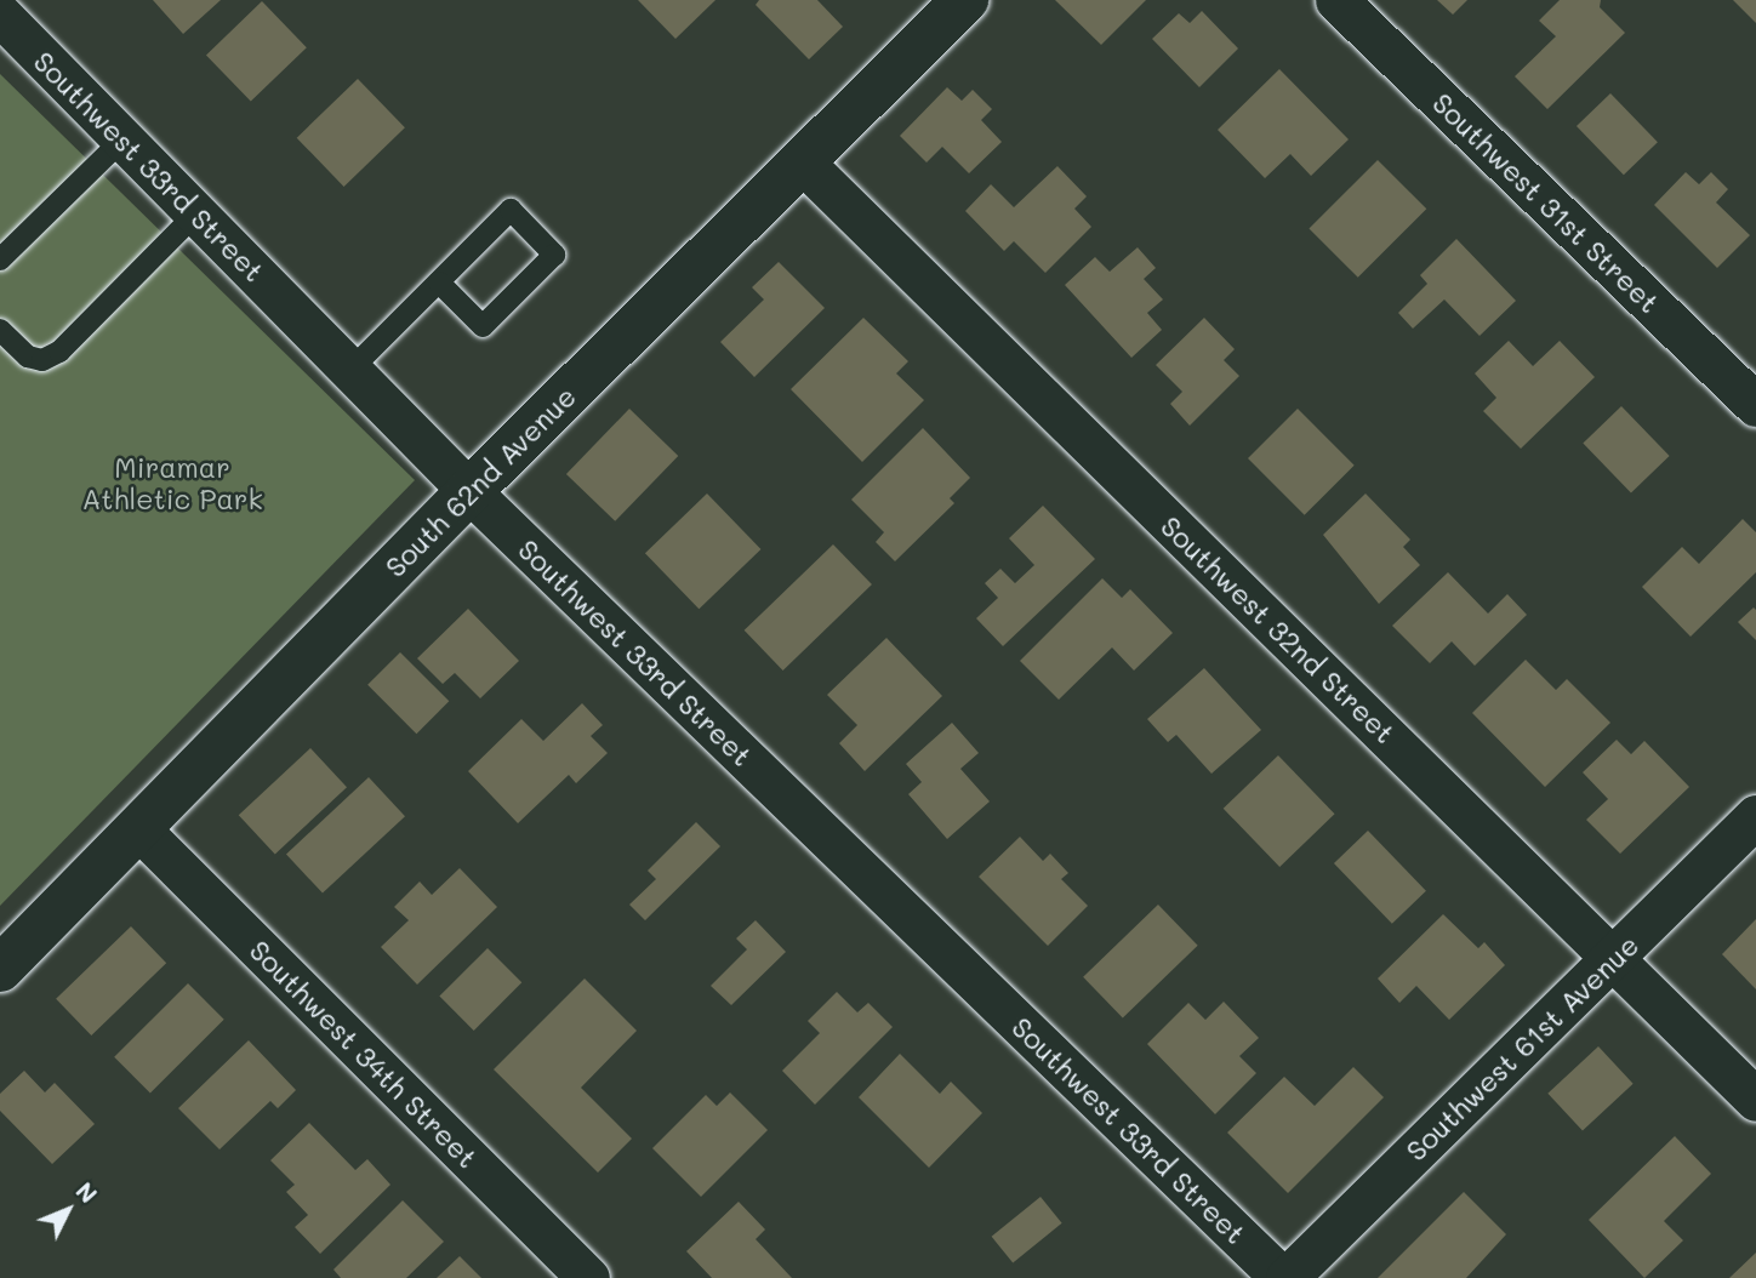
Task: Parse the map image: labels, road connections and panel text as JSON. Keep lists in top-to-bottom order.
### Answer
{
  "streets": {
    "street": [
      "Southwest 33rd Street",
      "Southwest 31st Street",
      "South 62nd Avenue",
      "Southwest 32nd Street",
      "Southwest 61st Avenue",
      "Southwest 34th Street"
    ]
  },
  "crossings": [
    ["Southwest 33rd Street", "South 62nd Avenue"],
    ["Southwest 33rd Street", "Southwest 61st Avenue"],
    ["South 62nd Avenue", "Southwest 32nd Street"],
    ["South 62nd Avenue", "Southwest 34th Street"],
    ["Southwest 32nd Street", "Southwest 61st Avenue"]
  ],
  "parks": ["Miramar Athletic Park"],
  "north": "top right"
}
